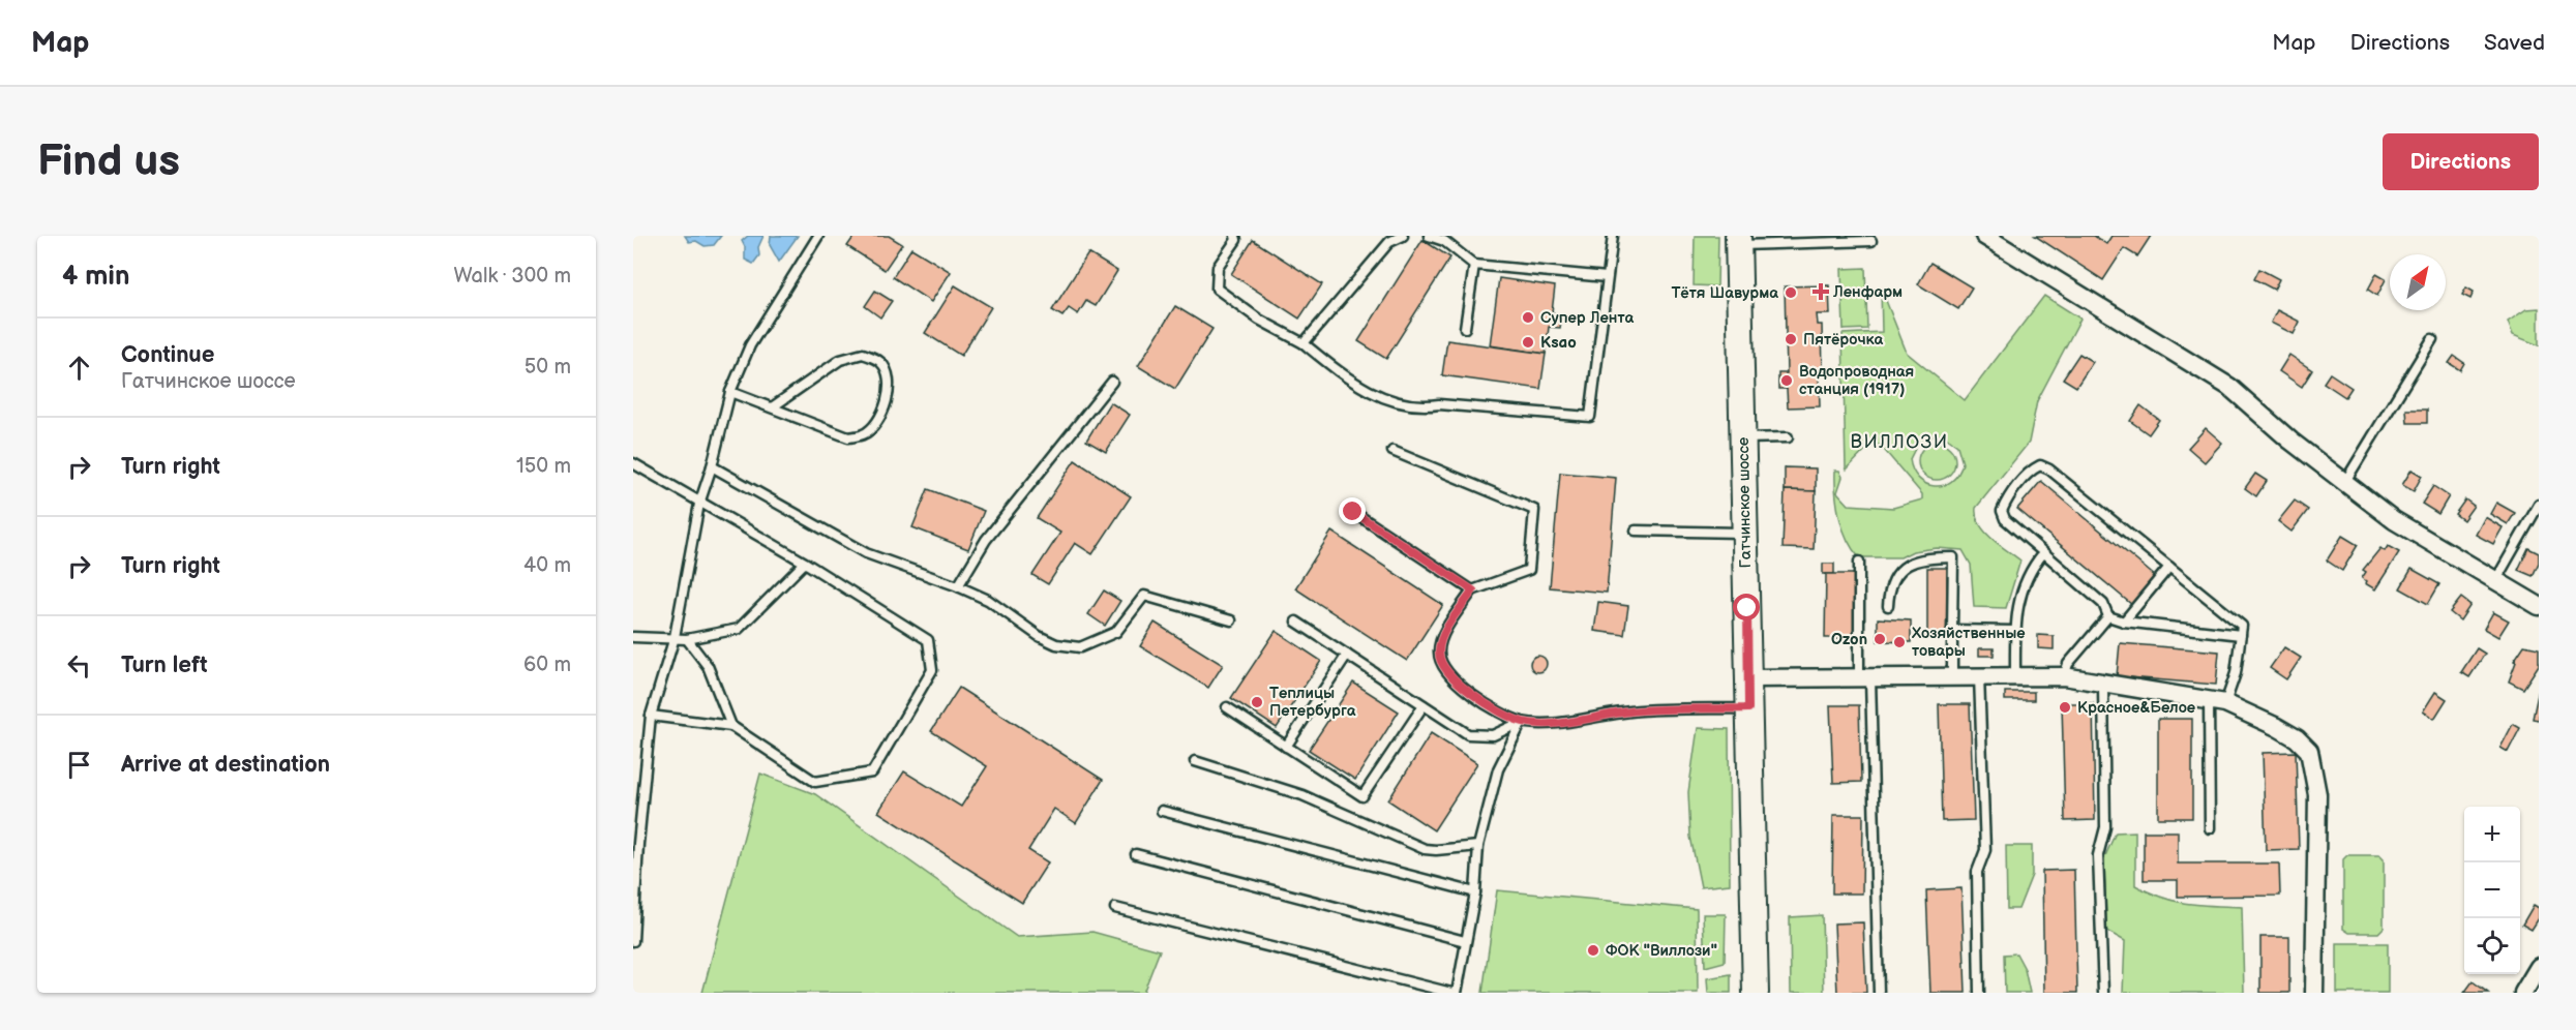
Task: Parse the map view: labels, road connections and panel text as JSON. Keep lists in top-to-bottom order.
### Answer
{
  "streets": {
    "main road": ["Гатчинское шоссе"]
  },
  "districts": ["ВИЛЛОЗИ"],
  "places": {
    "health": ["Ленфарм"],
    "other": [
      "Тётя Шавурма",
      "Супер Лента",
      "Пятёрочка",
      "Ksao",
      "Водопроводная станция (1917)",
      "Ozon",
      "Хозяйственные товары",
      "Теплицы Петербурга",
      "Красное&Белое",
      "ФОК \"Виллози\""
    ]
  },
  "north": "top right",
  "page": {
    "header": "Map",
    "nav": ["Map", "Directions", "Saved"],
    "buttons": "Directions",
    "title": "Find us",
    "heading": ["4 min", "Walk · 300 m"],
    "list": [
      ["Continue", "Гатчинское шоссе", "50 m"],
      ["Turn right", "150 m"],
      ["Turn right", "40 m"],
      ["Turn left", "60 m"],
      "Arrive at destination"
    ],
    "map_buttons": ["+", "−"]
  }
}
